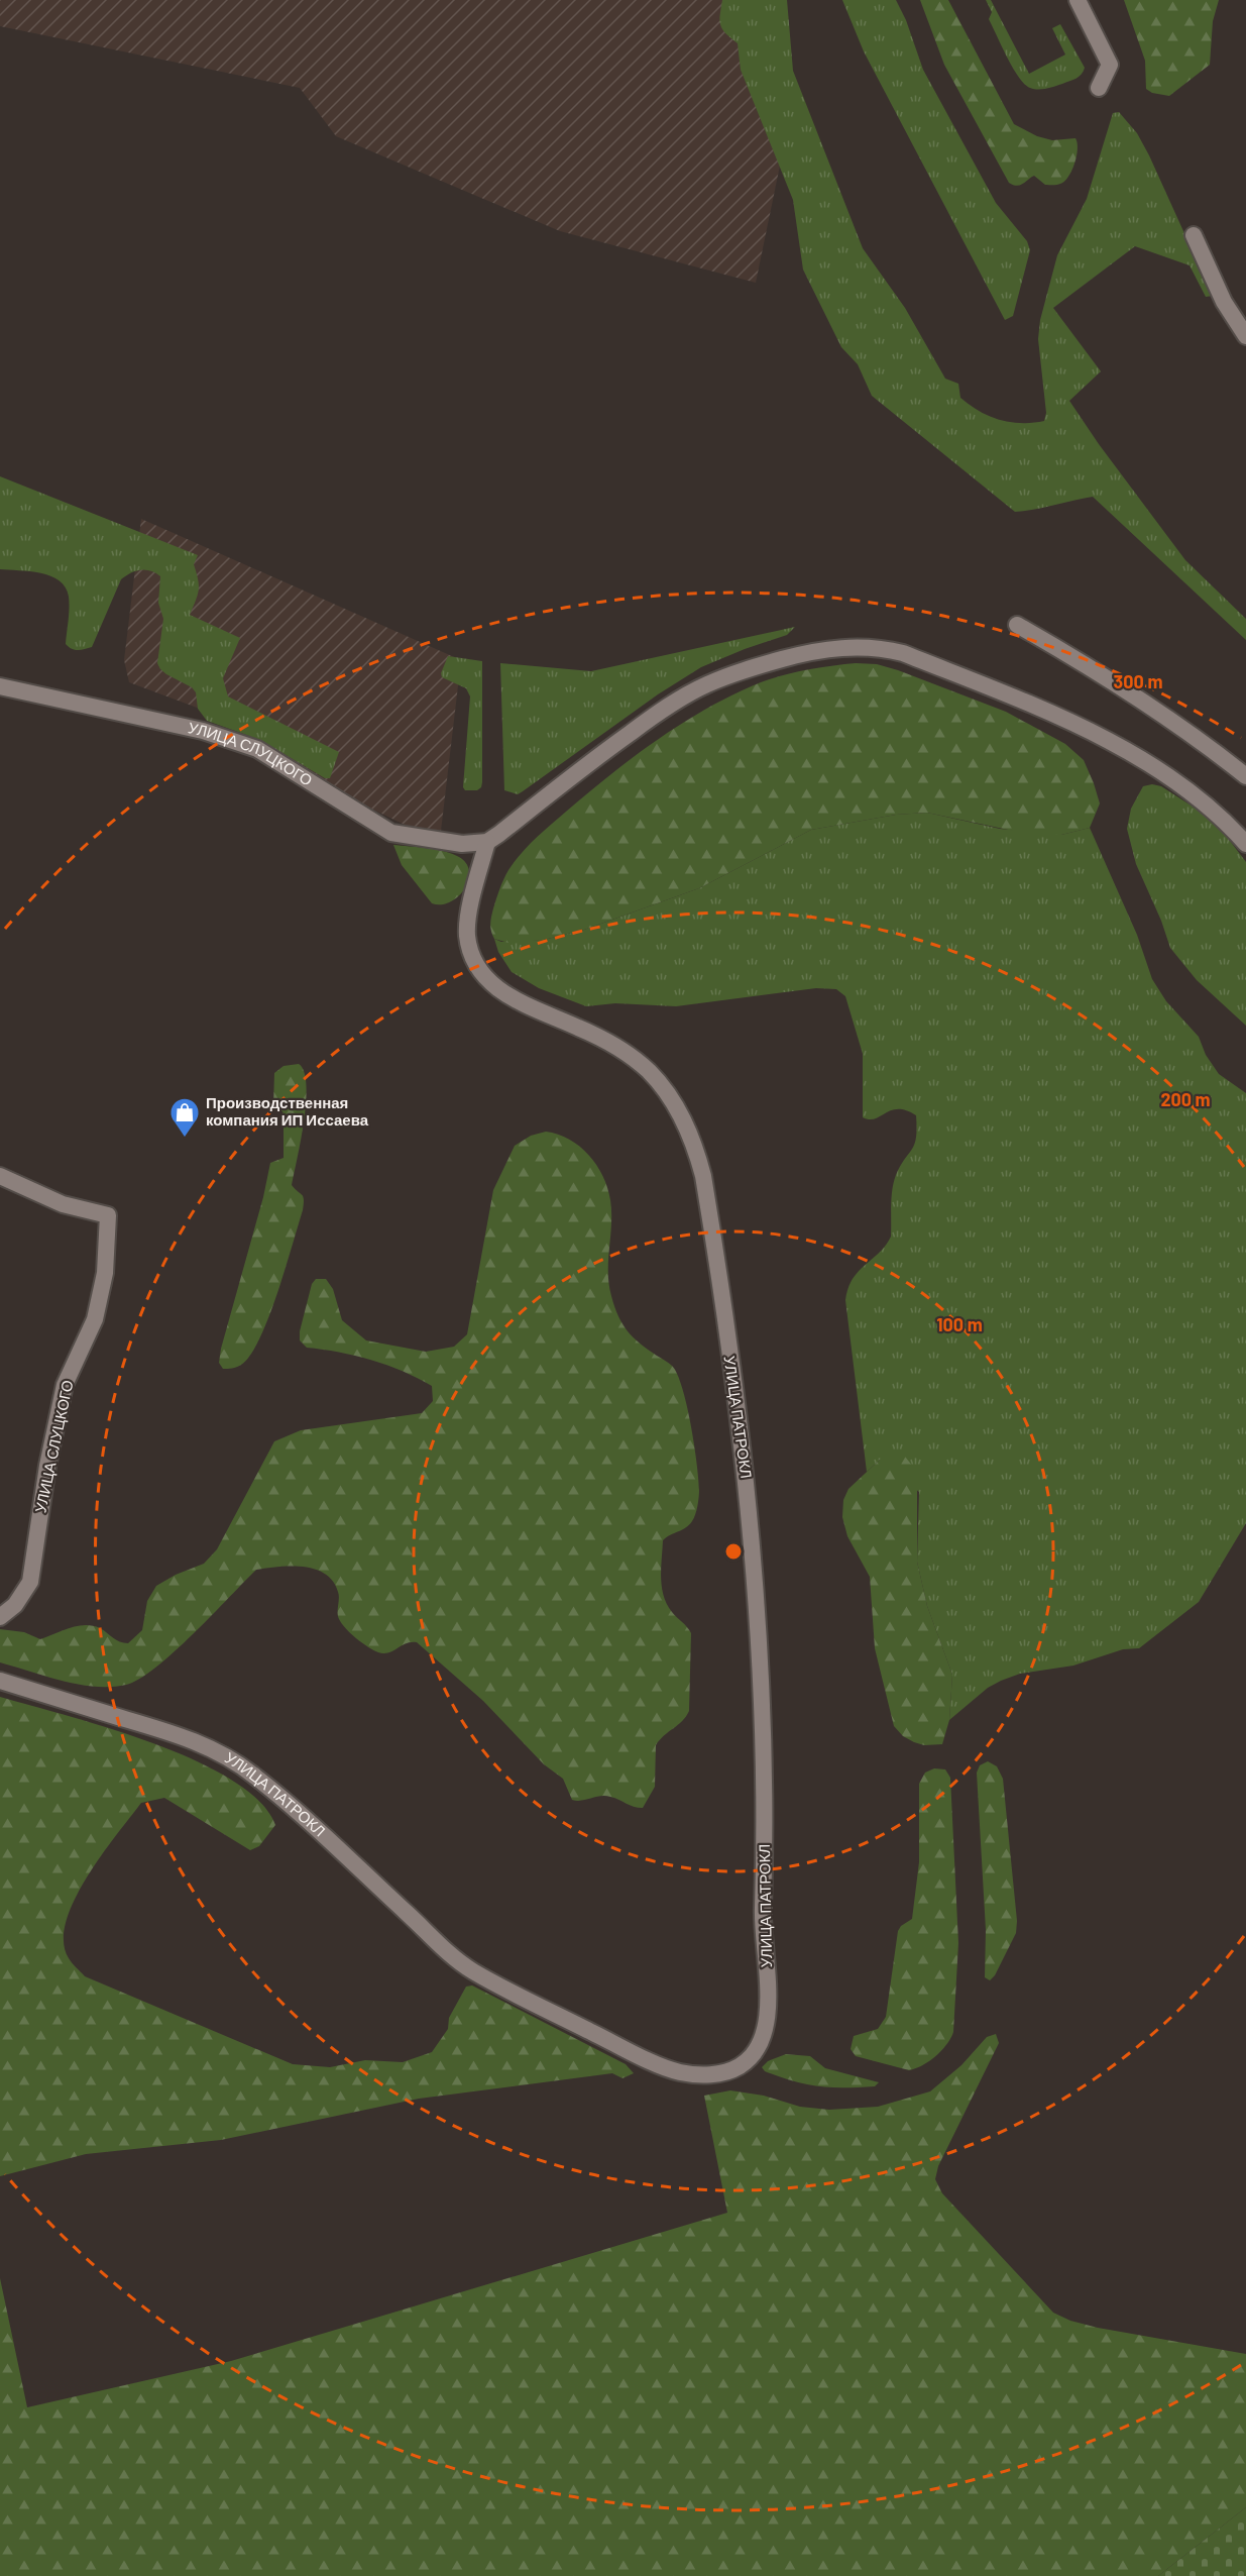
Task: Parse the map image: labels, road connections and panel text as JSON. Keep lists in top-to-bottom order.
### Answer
{
  "streets": {
    "street": ["УЛИЦА СЛУЦКОГО", "УЛИЦА ПАТРОКЛ"]
  },
  "crossings": [
    ["УЛИЦА СЛУЦКОГО", "УЛИЦА ПАТРОКЛ"]
  ],
  "places": {
    "shop": ["Производственная компания ИП Иссаева"]
  },
  "rings": ["300 m", "200 m", "100 m"]
}
